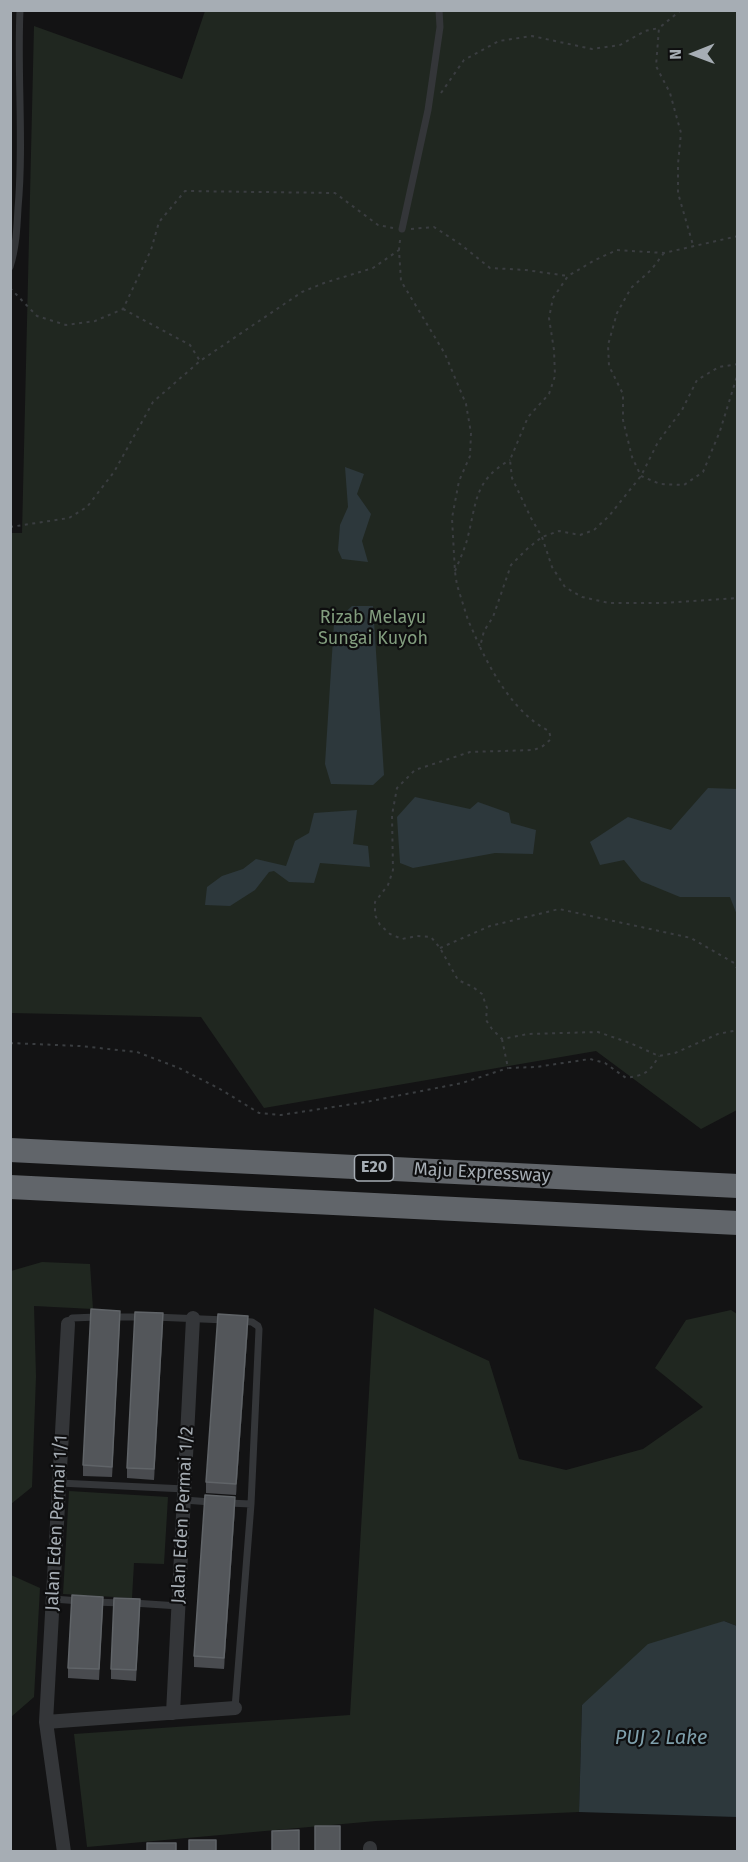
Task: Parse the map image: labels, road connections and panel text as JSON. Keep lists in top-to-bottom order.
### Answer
{
  "streets": {
    "highway": ["E20", "Maju Expressway"],
    "street": ["Jalan Eden Permai 1/2", "Jalan Eden Permai 1/1"]
  },
  "water": ["PUJ 2 Lake"],
  "parks": ["Rizab Melayu Sungai Kuyoh"],
  "north": "left"
}
